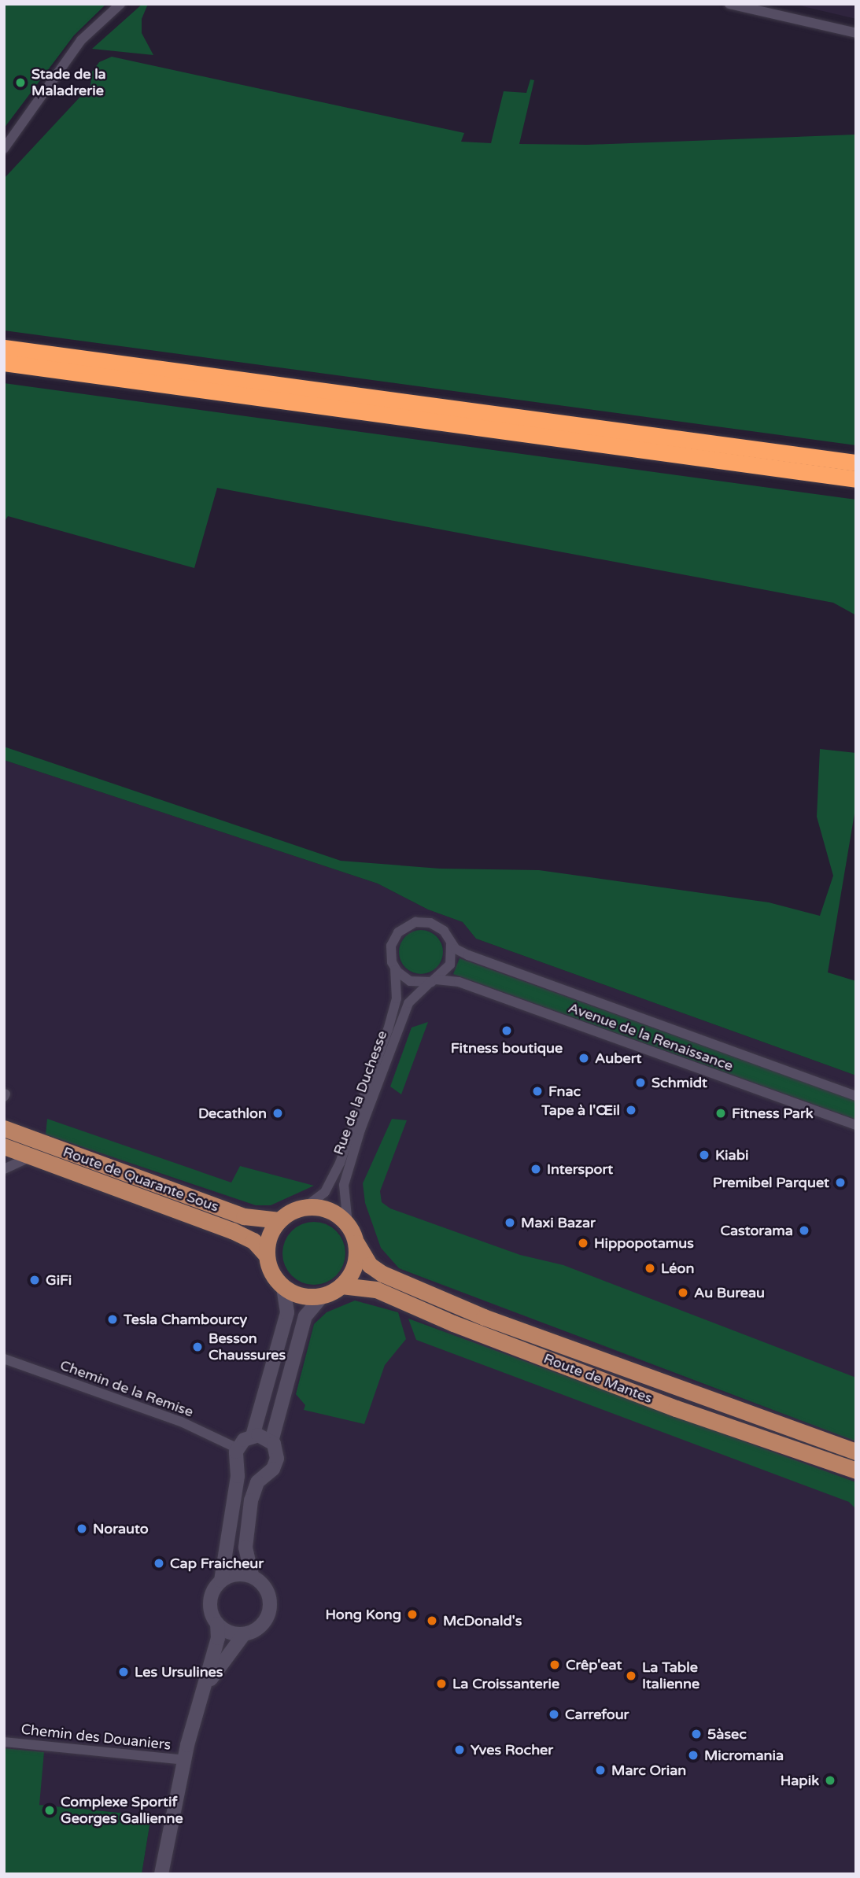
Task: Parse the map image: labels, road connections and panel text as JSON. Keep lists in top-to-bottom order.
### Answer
{
  "streets": {
    "main road": ["Route de Quarante Sous", "Route de Mantes"],
    "street": [
      "Avenue de la Renaissance",
      "Rue de la Duchesse",
      "Chemin de la Remise",
      "Chemin des Douaniers"
    ]
  },
  "crossings": [
    ["Avenue de la Renaissance", "Rue de la Duchesse"],
    ["Rue de la Duchesse", "Route de Quarante Sous"],
    ["Rue de la Duchesse", "Route de Mantes"],
    ["Route de Quarante Sous", "Route de Mantes"]
  ],
  "places": [
    "Stade de la Maladrerie",
    "Fitness boutique",
    "Aubert",
    "Schmidt",
    "Fnac",
    "Tape à l'Œil",
    "Decathlon",
    "Fitness Park",
    "Kiabi",
    "Intersport",
    "Premibel Parquet",
    "Maxi Bazar",
    "Castorama",
    "Hippopotamus",
    "Léon",
    "GiFi",
    "Au Bureau",
    "Tesla Chambourcy",
    "Besson Chaussures",
    "Norauto",
    "Cap Fraicheur",
    "Hong Kong",
    "McDonald's",
    "Crêp'eat",
    "Les Ursulines",
    "La Table Italienne",
    "La Croissanterie",
    "Carrefour",
    "5àsec",
    "Yves Rocher",
    "Micromania",
    "Marc Orian",
    "Hapik",
    "Complexe Sportif Georges Gallienne"
  ]
}
